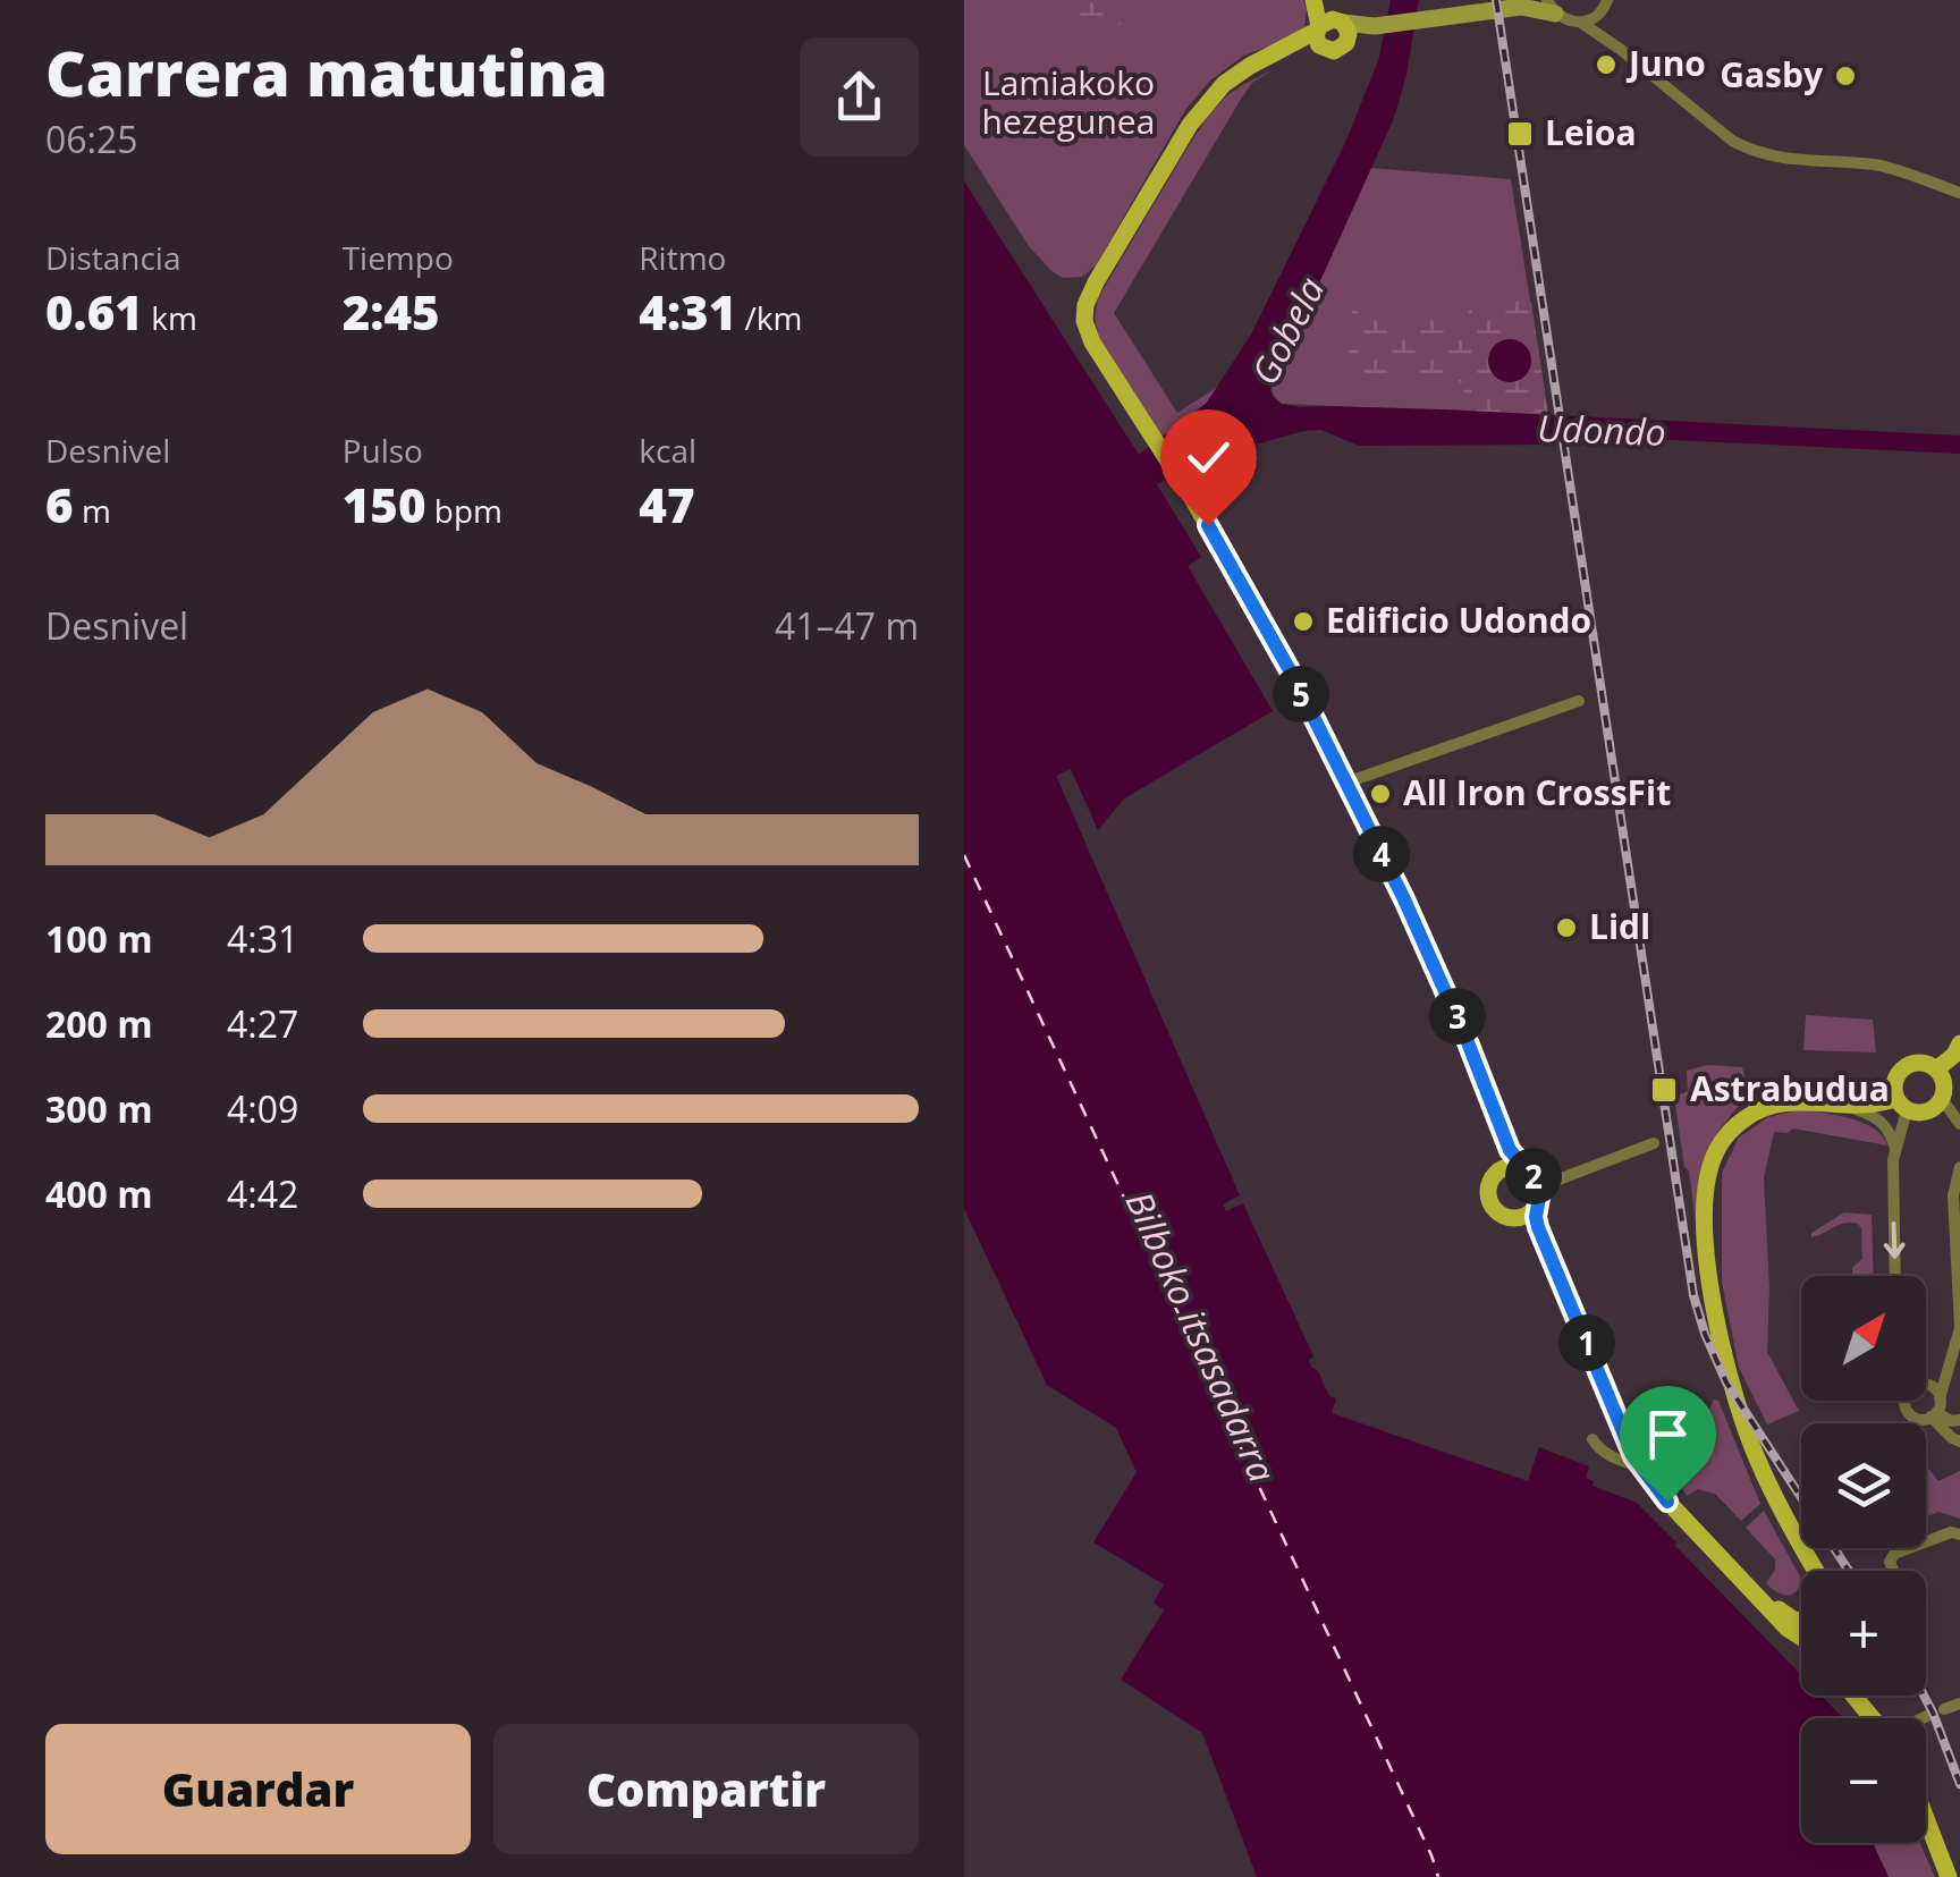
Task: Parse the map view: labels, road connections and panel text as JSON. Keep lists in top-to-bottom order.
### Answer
{
  "water": ["Gobela", "Udondo", "Bilboko itsasadarra"],
  "parks": ["Lamiakoko hezegunea"],
  "places": {
    "other": [
      "Juno",
      "Gasby",
      "Edificio Udondo",
      "All Iron CrossFit",
      "Lidl"
    ],
    "transit": ["Leioa", "Astrabudua"]
  },
  "north": "top right",
  "page": {
    "heading": ["Carrera matutina", "06:25"],
    "stats": [
      ["Distancia", "0.61 km"],
      ["Tiempo", "2:45"],
      ["Ritmo", "4:31 /km"],
      ["Desnivel", "6 m"],
      ["Pulso", "150 bpm"],
      ["kcal", "47"]
    ],
    "chart": ["Desnivel", "41–47 m"],
    "pins": [
      "5",
      "4",
      "3",
      "2",
      "1"
    ],
    "list": [
      {
        "name": "100 m",
        "note": "4:31"
      },
      {
        "name": "200 m",
        "note": "4:27"
      },
      {
        "name": "300 m",
        "note": "4:09"
      },
      {
        "name": "400 m",
        "note": "4:42"
      }
    ],
    "map_buttons": ["+", "−"],
    "buttons": ["Guardar", "Compartir"]
  }
}
